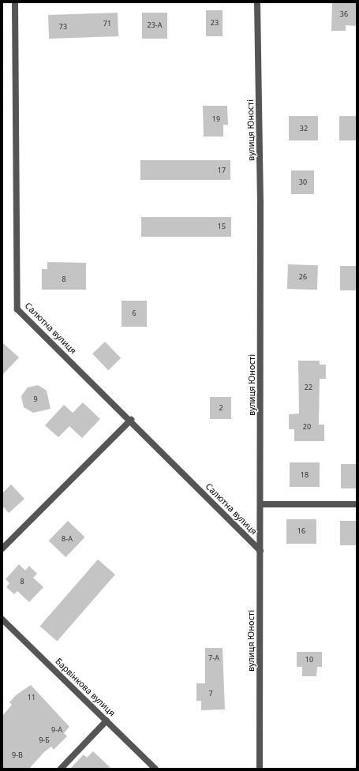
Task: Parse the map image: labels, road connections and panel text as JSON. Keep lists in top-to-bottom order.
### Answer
{
  "streets": {
    "street": ["вулиця Юності", "Салютна вулиця", "Барвінкова вулиця"]
  },
  "crossings": [
    ["вулиця Юності", "Салютна вулиця"]
  ],
  "house_numbers": [
    "36",
    "23",
    "71",
    "23-А",
    "73",
    "19",
    "32",
    "17",
    "30",
    "15",
    "26",
    "8",
    "6",
    "22",
    "9",
    "2",
    "20",
    "18",
    "16",
    "8-А",
    "8",
    "7-А",
    "10",
    "7",
    "11",
    "9-А",
    "9-Б",
    "9-В"
  ]
}
